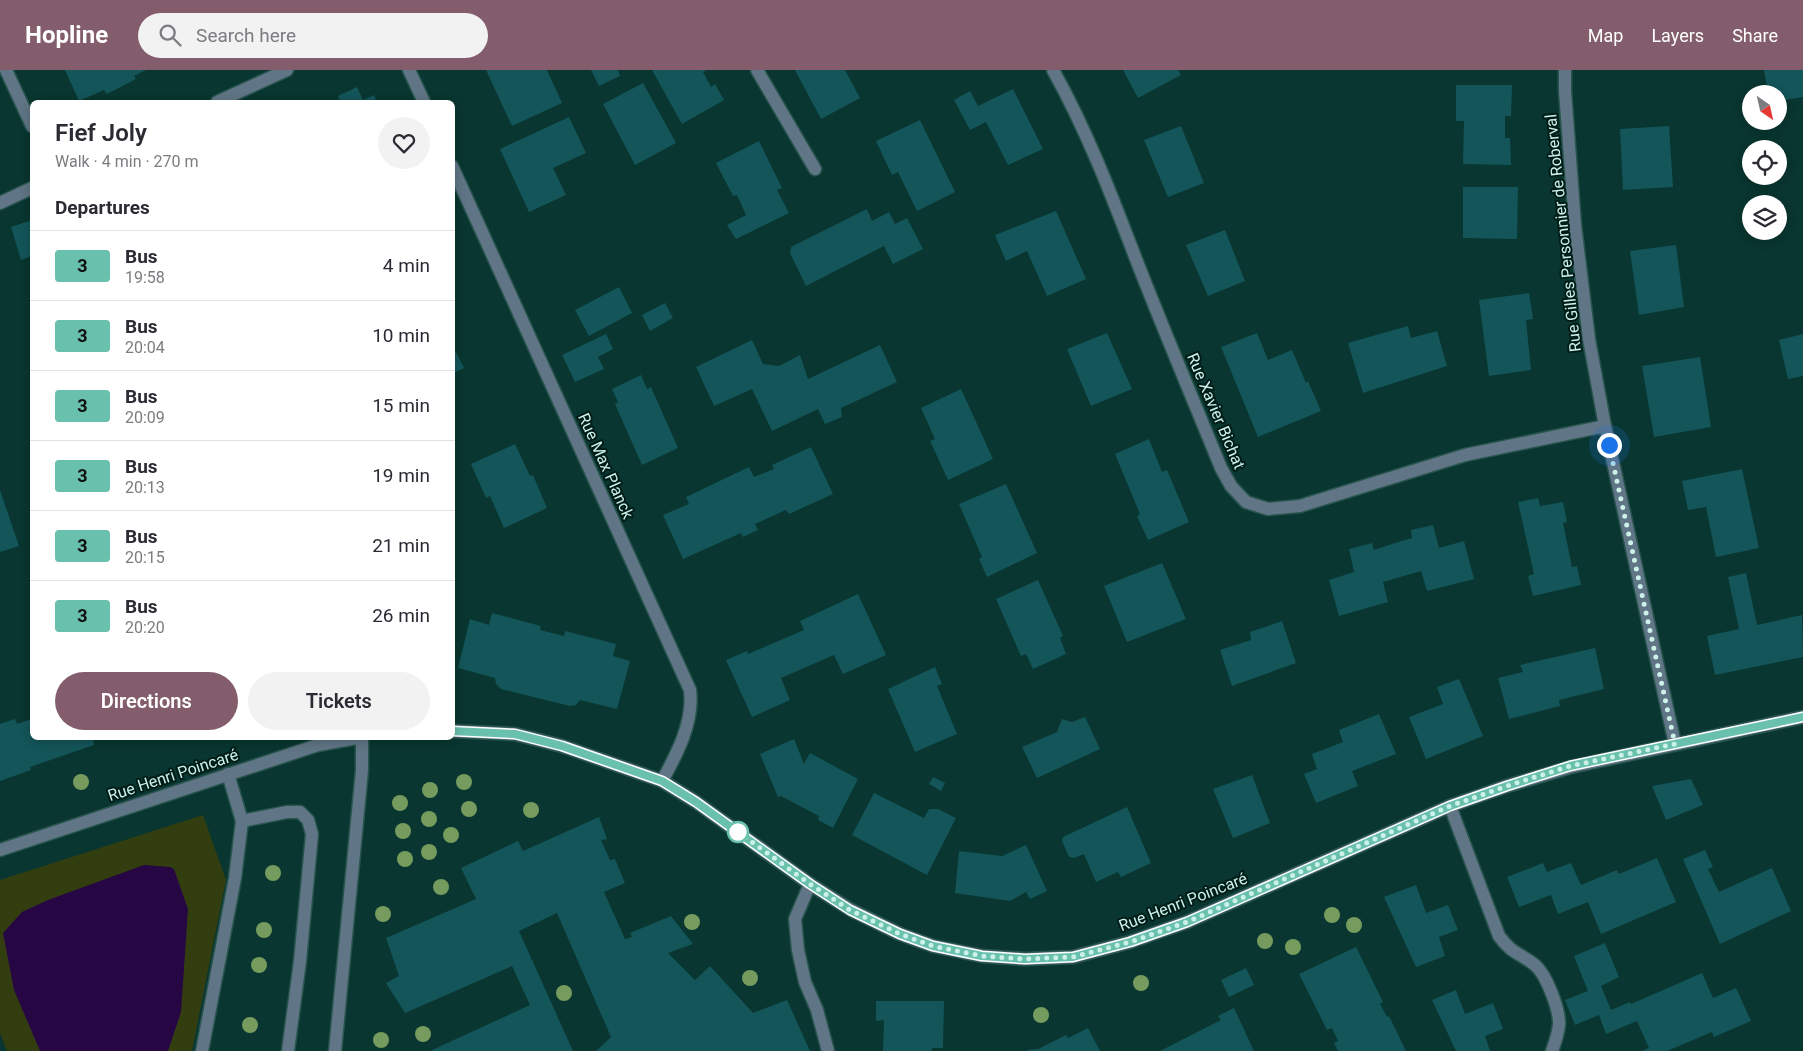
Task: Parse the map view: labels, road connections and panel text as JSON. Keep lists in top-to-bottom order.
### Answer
{
  "streets": {
    "street": [
      "Rue Gilles Personnier de Roberval",
      "Rue Xavier Bichat",
      "Rue Max Planck",
      "Rue Henri Poincaré"
    ]
  },
  "crossings": [
    ["Rue Gilles Personnier de Roberval", "Rue Xavier Bichat"],
    ["Rue Gilles Personnier de Roberval", "Rue Henri Poincaré"],
    ["Rue Max Planck", "Rue Henri Poincaré"]
  ],
  "lines": ["bus line 3"],
  "north": "bottom right",
  "page": {
    "header": "Hopline",
    "search": "Search here",
    "nav": ["Map", "Layers", "Share"],
    "heading": [
      ["Fief Joly", "Walk · 4 min · 270 m"],
      "Departures"
    ],
    "list": [
      {
        "mark": "3",
        "name": "Bus",
        "note": "19:58",
        "value": "4 min"
      },
      {
        "mark": "3",
        "name": "Bus",
        "note": "20:04",
        "value": "10 min"
      },
      {
        "mark": "3",
        "name": "Bus",
        "note": "20:09",
        "value": "15 min"
      },
      {
        "mark": "3",
        "name": "Bus",
        "note": "20:13",
        "value": "19 min"
      },
      {
        "mark": "3",
        "name": "Bus",
        "note": "20:15",
        "value": "21 min"
      },
      {
        "mark": "3",
        "name": "Bus",
        "note": "20:20",
        "value": "26 min"
      }
    ],
    "buttons": ["Directions", "Tickets"]
  }
}
